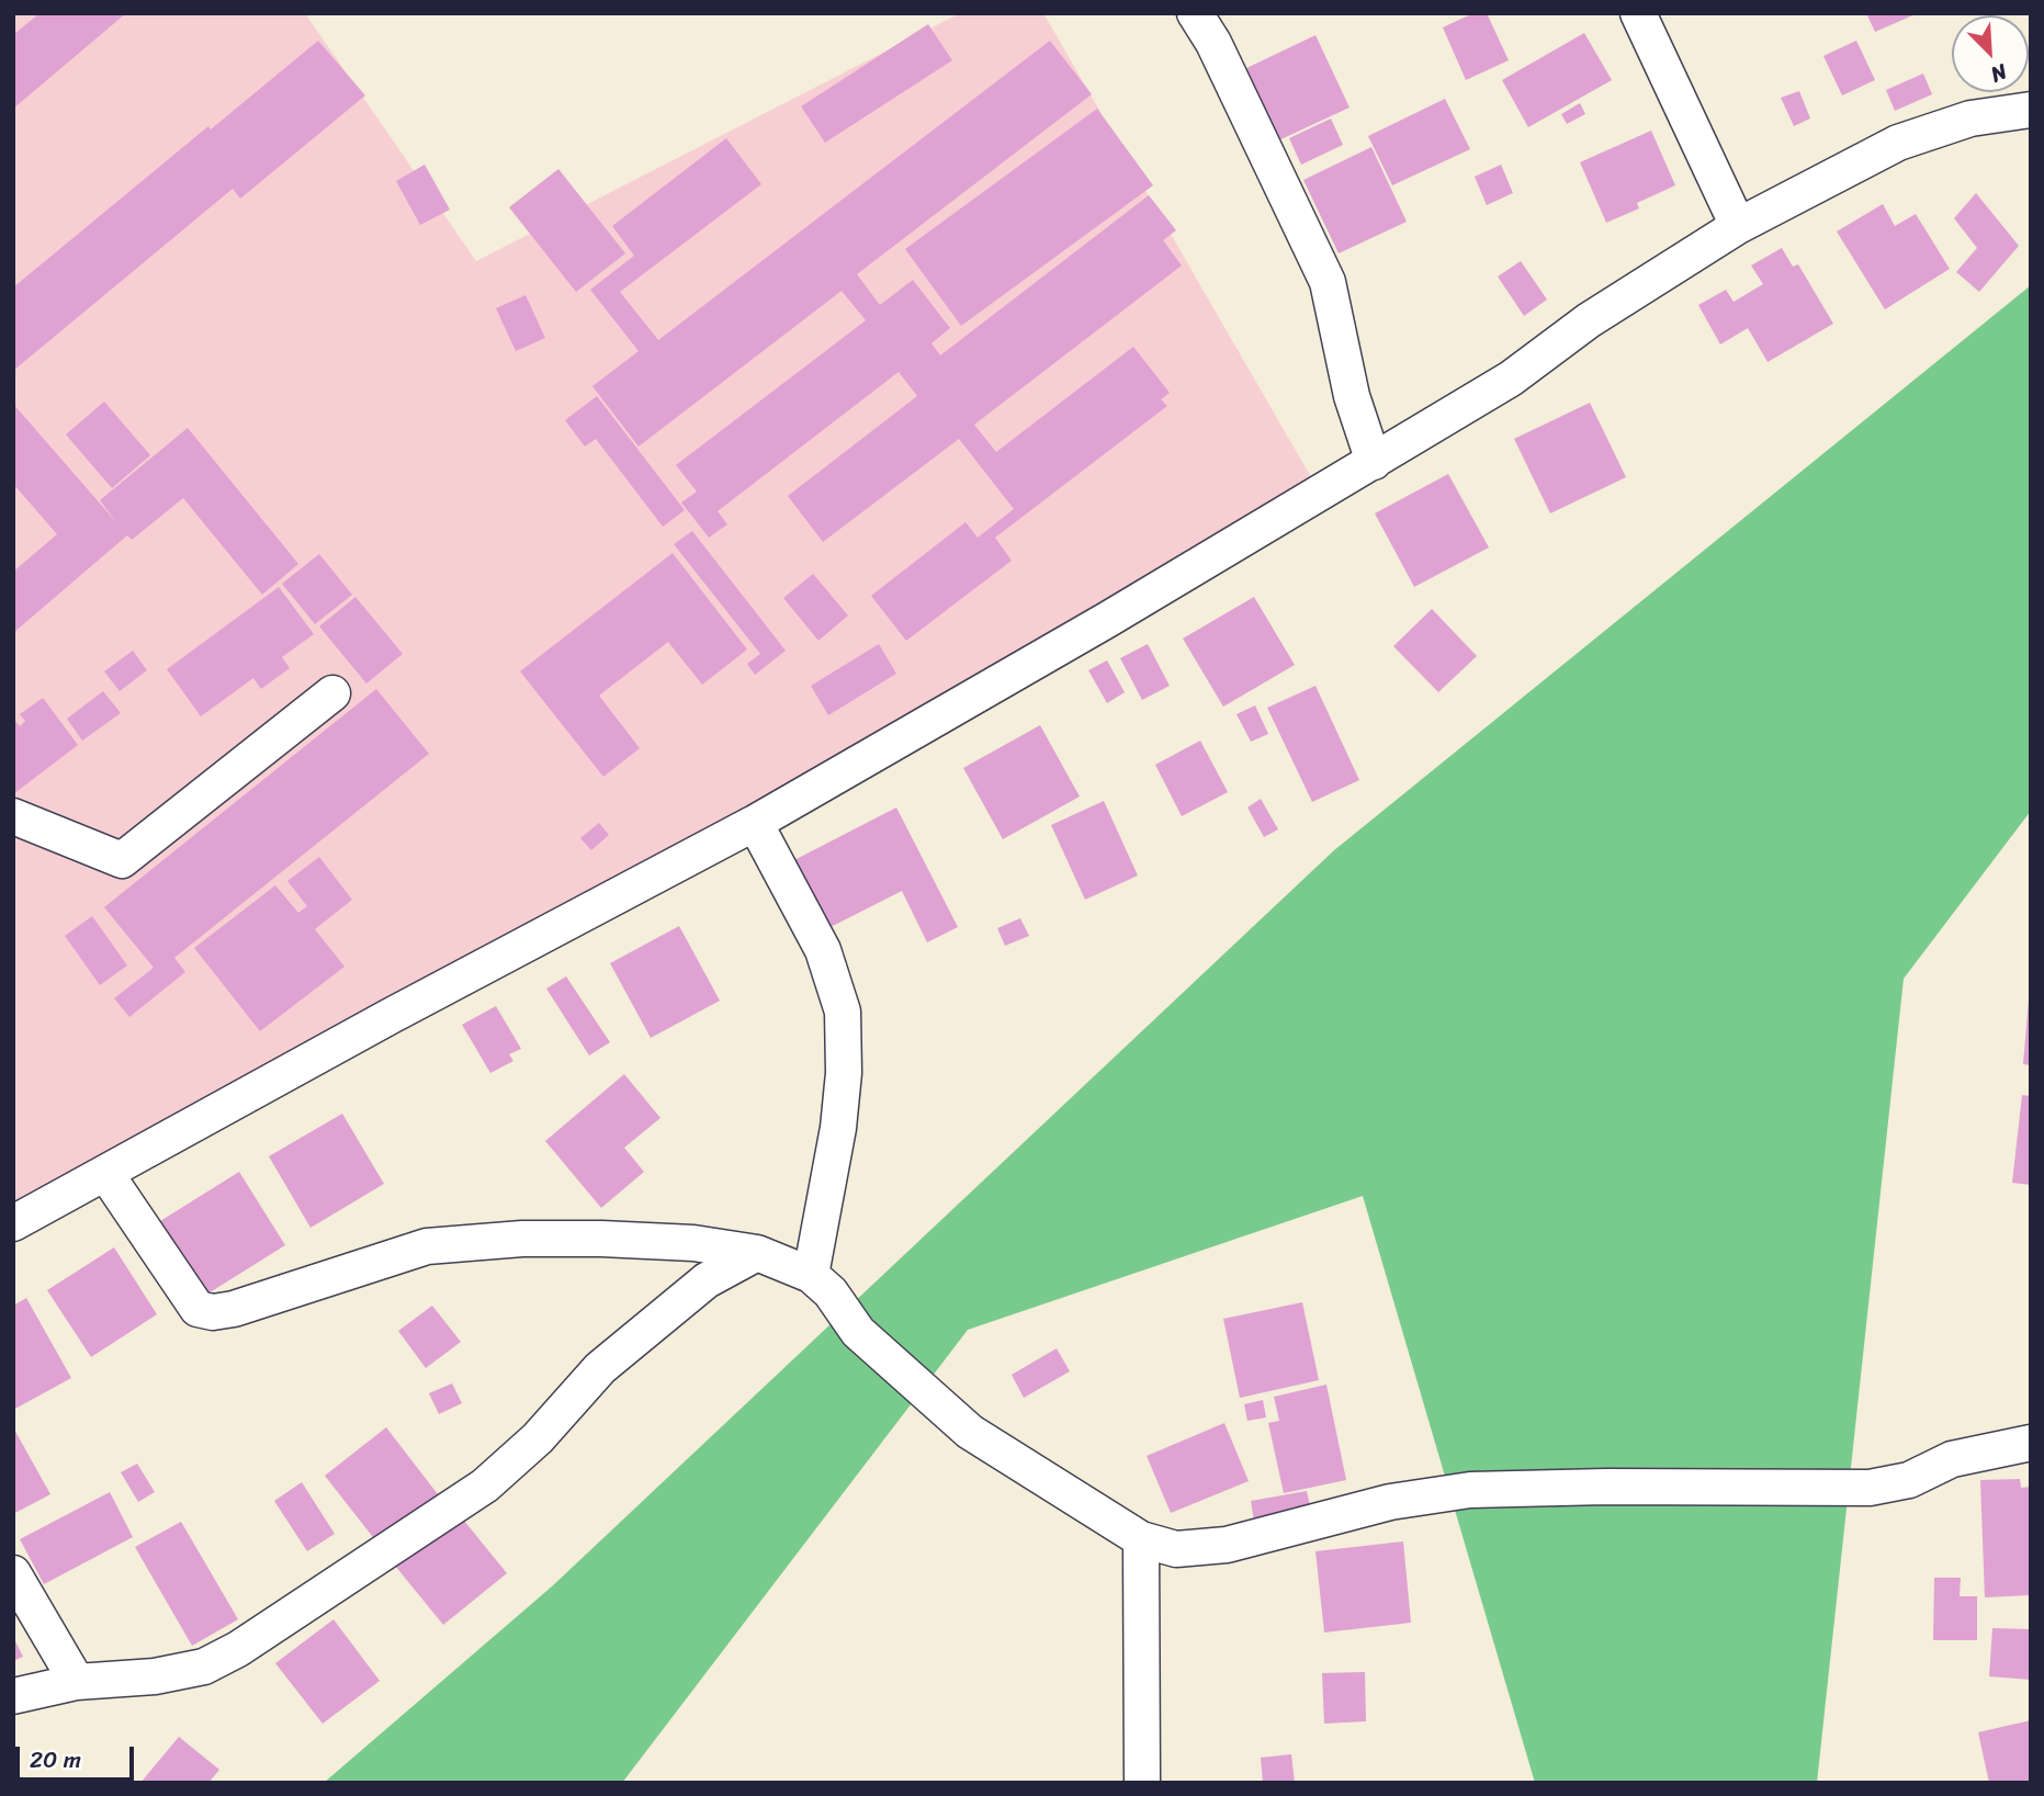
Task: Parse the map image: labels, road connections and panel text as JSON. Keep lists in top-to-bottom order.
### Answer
{
  "scale_bar": "20 m",
  "north": "bottom right"
}
